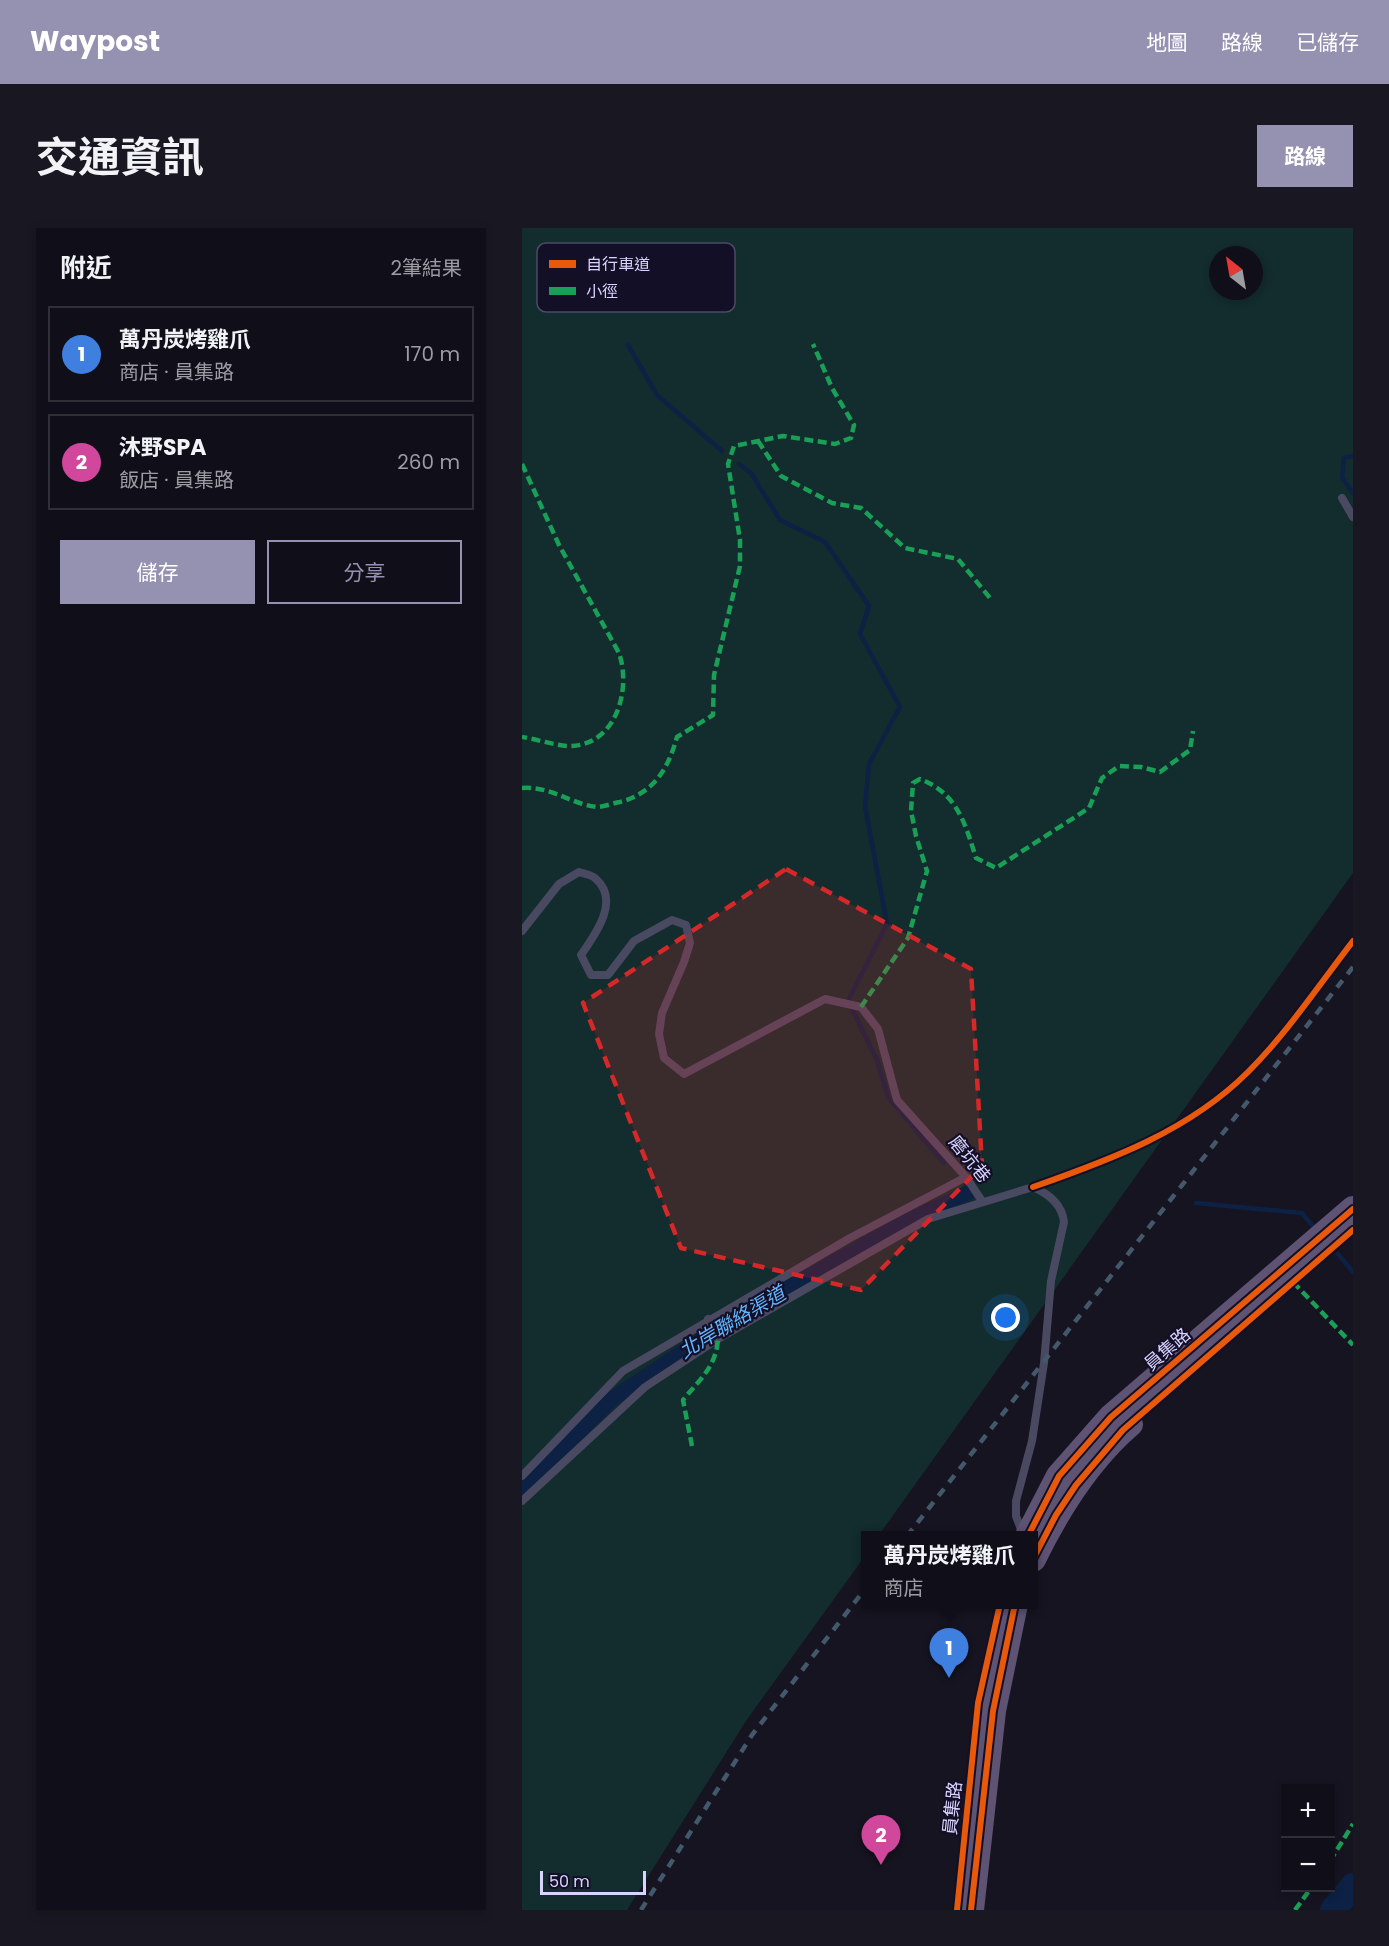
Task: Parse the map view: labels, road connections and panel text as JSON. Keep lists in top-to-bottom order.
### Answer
{
  "streets": {
    "main road": ["員集路"],
    "lane": ["磨坑巷"]
  },
  "water": ["北岸聯絡渠道"],
  "legend": ["自行車道", "小徑"],
  "scale_bar": "50 m",
  "north": "top left",
  "page": {
    "header": "Waypost",
    "nav": ["地圖", "路線", "已儲存"],
    "title": "交通資訊",
    "buttons": [
      "路線",
      ["儲存", "分享"]
    ],
    "heading": ["附近", "2筆結果"],
    "list": [
      {
        "mark": "1",
        "name": "萬丹炭烤雞爪",
        "note": "商店 · 員集路",
        "value": "170 m"
      },
      {
        "mark": "2",
        "name": "沐野SPA",
        "note": "飯店 · 員集路",
        "value": "260 m"
      }
    ],
    "popup": ["萬丹炭烤雞爪", "商店"],
    "pins": ["1", "2"],
    "map_buttons": ["+", "−"],
    "scale": "50 m"
  }
}
